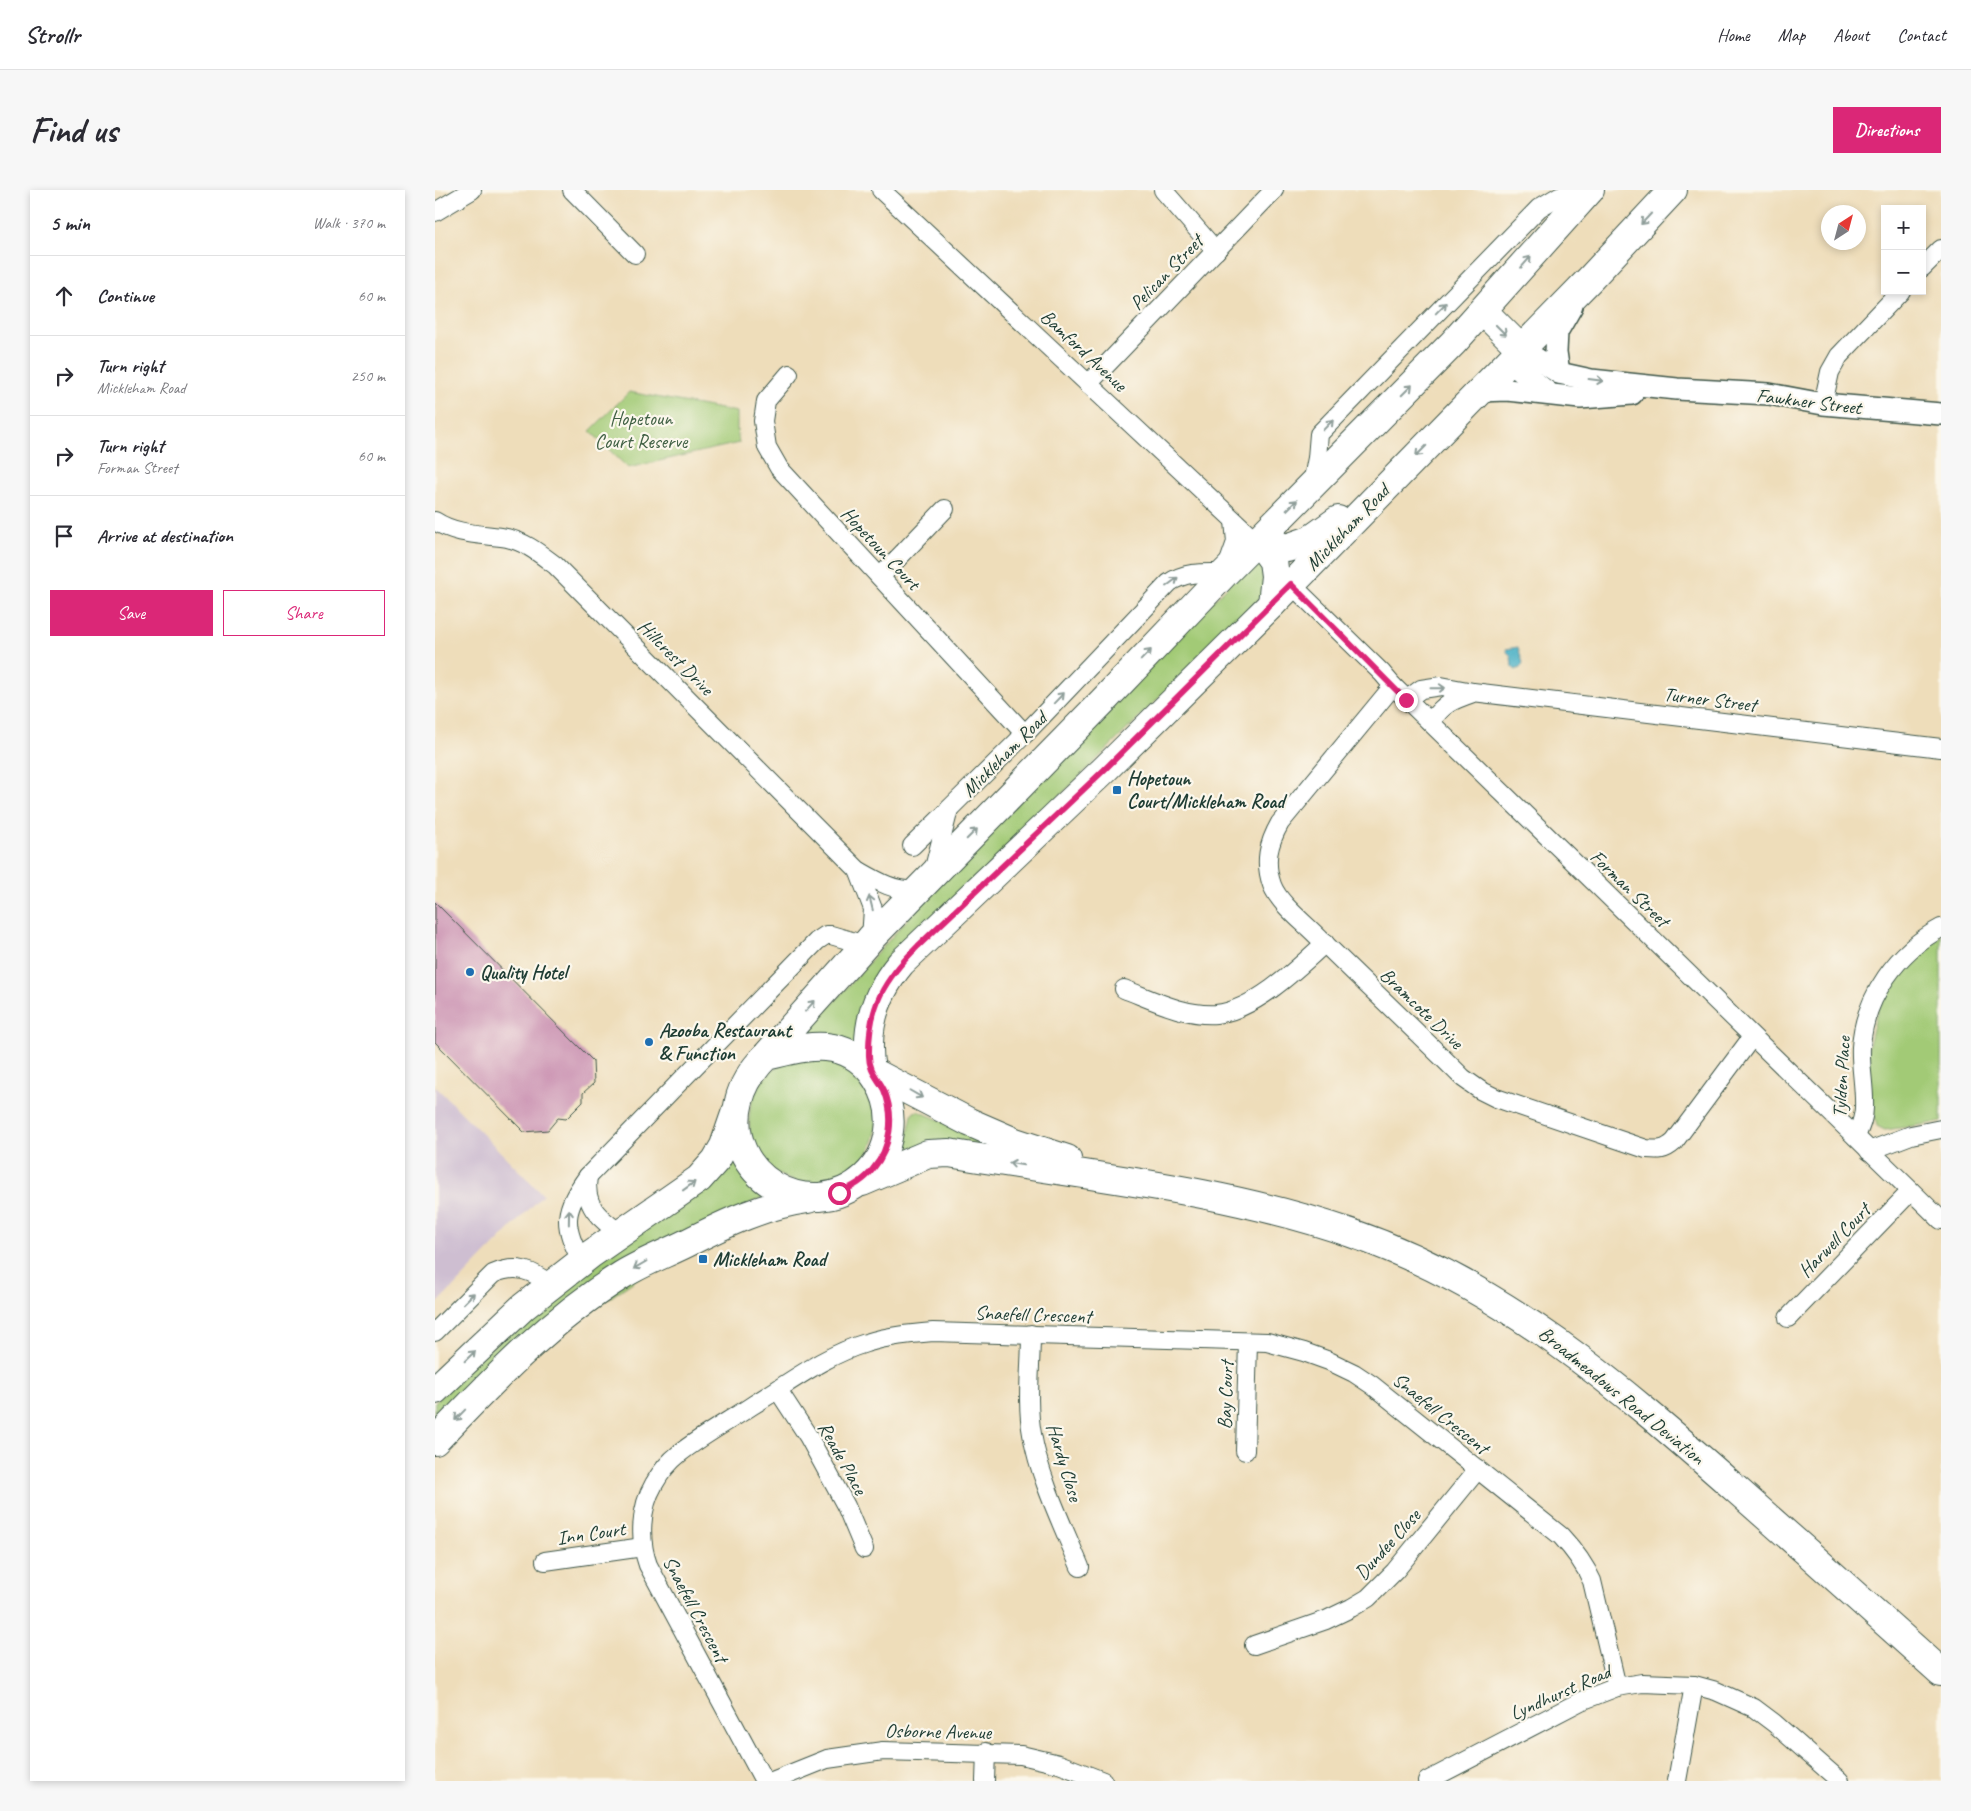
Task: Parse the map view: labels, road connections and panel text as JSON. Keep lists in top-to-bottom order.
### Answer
{
  "streets": {
    "main road": ["Mickleham Road", "Broadmeadows Road Deviation"],
    "street": [
      "Pelican Street",
      "Bamford Avenue",
      "Fawkner Street",
      "Hopetoun Court",
      "Hillcrest Drive",
      "Turner Street",
      "Forman Street",
      "Bramcote Drive",
      "Tylden Place",
      "Harwell Court",
      "Snaefell Crescent",
      "Bay Court",
      "Reade Place",
      "Hardy Close",
      "Inn Court",
      "Dundee Close",
      "Lyndhurst Road",
      "Osborne Avenue"
    ]
  },
  "crossings": [
    ["Pelican Street", "Bamford Avenue"],
    ["Bamford Avenue", "Mickleham Road"],
    ["Fawkner Street", "Mickleham Road"],
    ["Mickleham Road", "Hopetoun Court"],
    ["Mickleham Road", "Hillcrest Drive"],
    ["Mickleham Road", "Forman Street"],
    ["Mickleham Road", "Broadmeadows Road Deviation"],
    ["Turner Street", "Forman Street"],
    ["Forman Street", "Bramcote Drive"],
    ["Forman Street", "Tylden Place"],
    ["Forman Street", "Harwell Court"],
    ["Snaefell Crescent", "Bay Court"],
    ["Snaefell Crescent", "Reade Place"],
    ["Snaefell Crescent", "Hardy Close"],
    ["Snaefell Crescent", "Inn Court"],
    ["Snaefell Crescent", "Dundee Close"],
    ["Snaefell Crescent", "Lyndhurst Road"]
  ],
  "parks": ["Hopetoun Court Reserve"],
  "places": {
    "transit": ["Hopetoun Court/Mickleham Road", "Mickleham Road"],
    "other": ["Quality Hotel", "Azooba Restaurant & Function"]
  },
  "north": "top right",
  "page": {
    "header": "Strollr",
    "nav": [
      "Home",
      "Map",
      "About",
      "Contact"
    ],
    "buttons": [
      "Directions",
      ["Save", "Share"]
    ],
    "title": "Find us",
    "heading": ["5 min", "Walk · 370 m"],
    "map_buttons": ["+", "−"],
    "list": [
      ["Continue", "60 m"],
      ["Turn right", "Mickleham Road", "250 m"],
      ["Turn right", "Forman Street", "60 m"],
      "Arrive at destination"
    ]
  }
}
